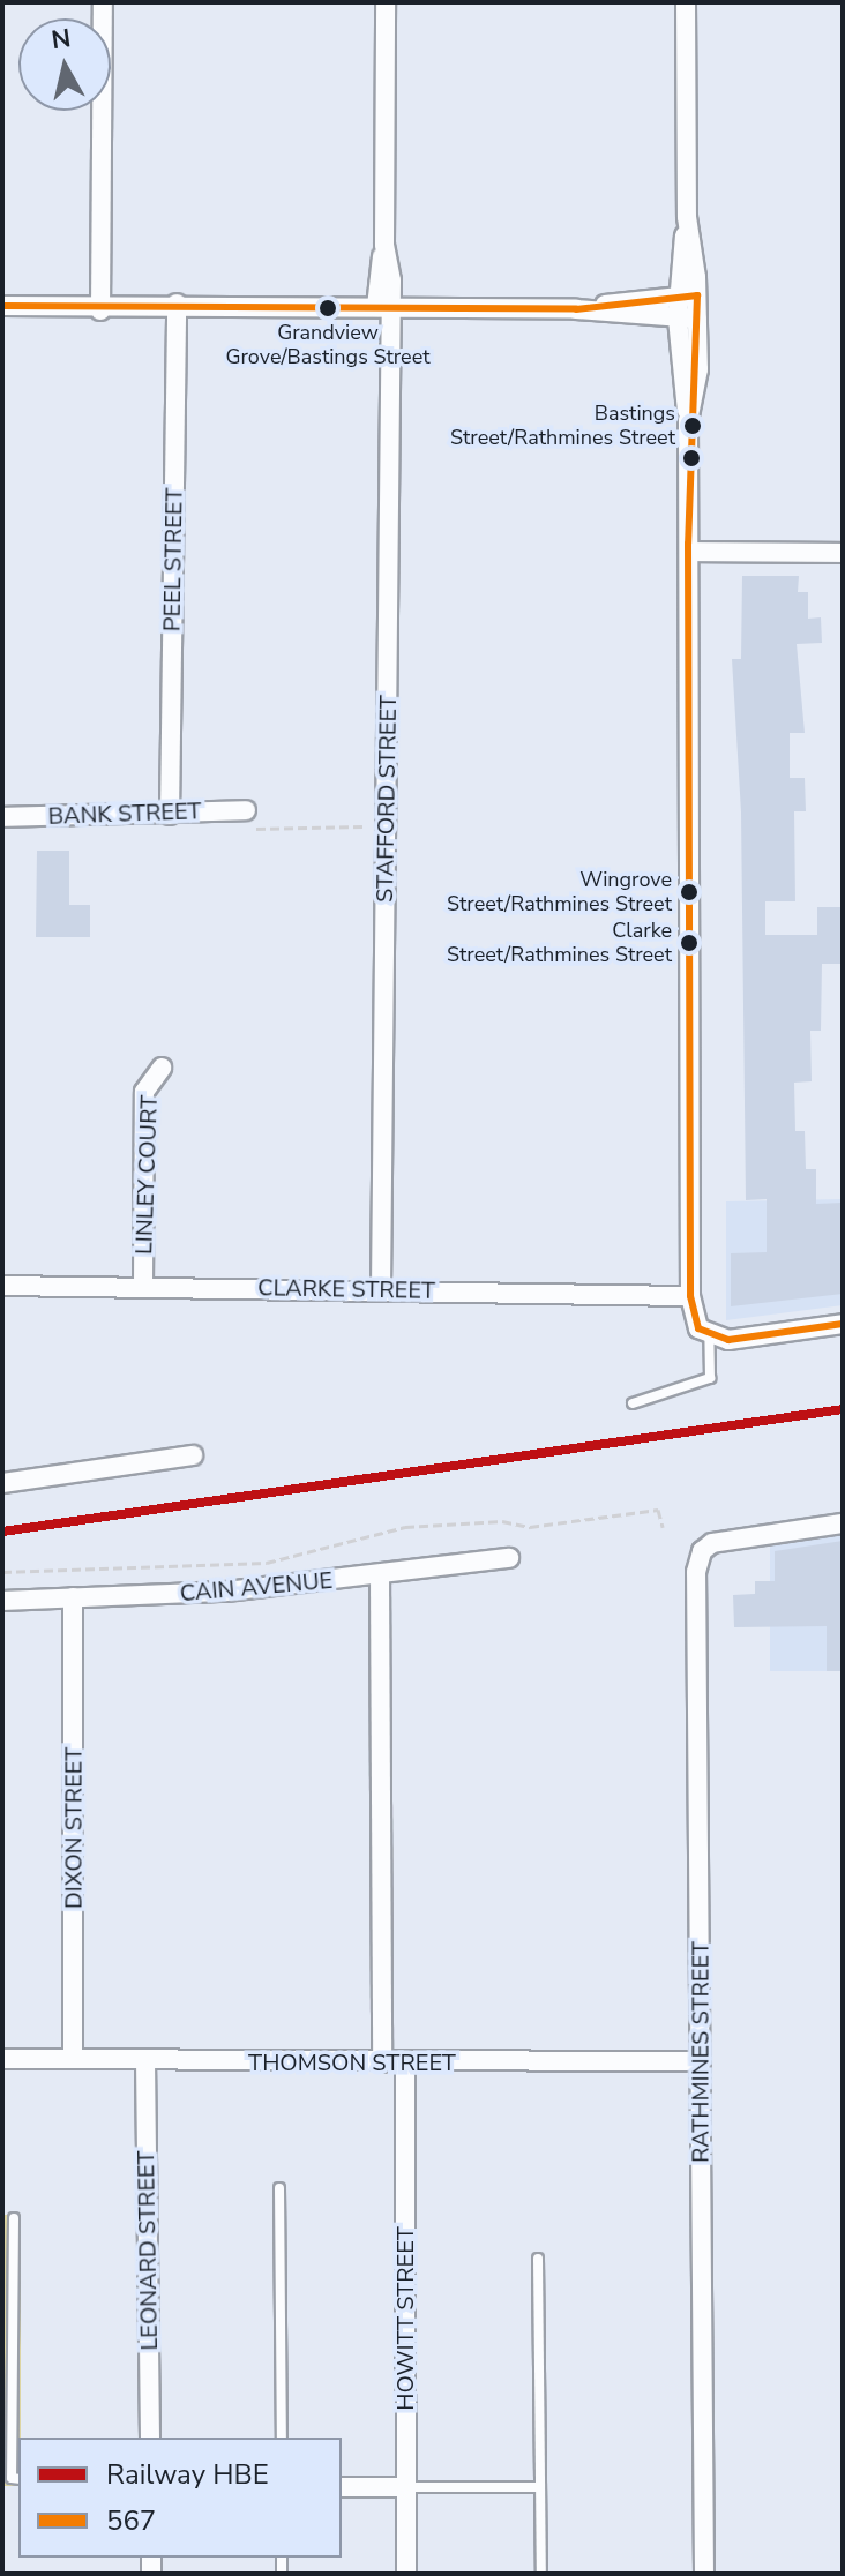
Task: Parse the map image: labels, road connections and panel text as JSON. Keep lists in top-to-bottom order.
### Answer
{
  "streets": {
    "street": [
      "PEEL STREET",
      "STAFFORD STREET",
      "BANK STREET",
      "LINLEY COURT",
      "CLARKE STREET",
      "CAIN AVENUE",
      "DIXON STREET",
      "RATHMINES STREET",
      "THOMSON STREET",
      "LEONARD STREET",
      "HOWITT STREET"
    ]
  },
  "crossings": [
    ["PEEL STREET", "BANK STREET"],
    ["STAFFORD STREET", "CLARKE STREET"],
    ["LINLEY COURT", "CLARKE STREET"],
    ["CAIN AVENUE", "DIXON STREET"],
    ["DIXON STREET", "THOMSON STREET"],
    ["RATHMINES STREET", "THOMSON STREET"],
    ["THOMSON STREET", "LEONARD STREET"],
    ["THOMSON STREET", "HOWITT STREET"]
  ],
  "places": [
    "Grandview Grove/Bastings Street",
    "Bastings Street/Rathmines Street",
    "Wingrove Street/Rathmines Street",
    "Clarke Street/Rathmines Street"
  ],
  "lines": ["transit line 567", "rail line HBE"],
  "legend": ["Railway HBE", "567"],
  "north": "top"
}
